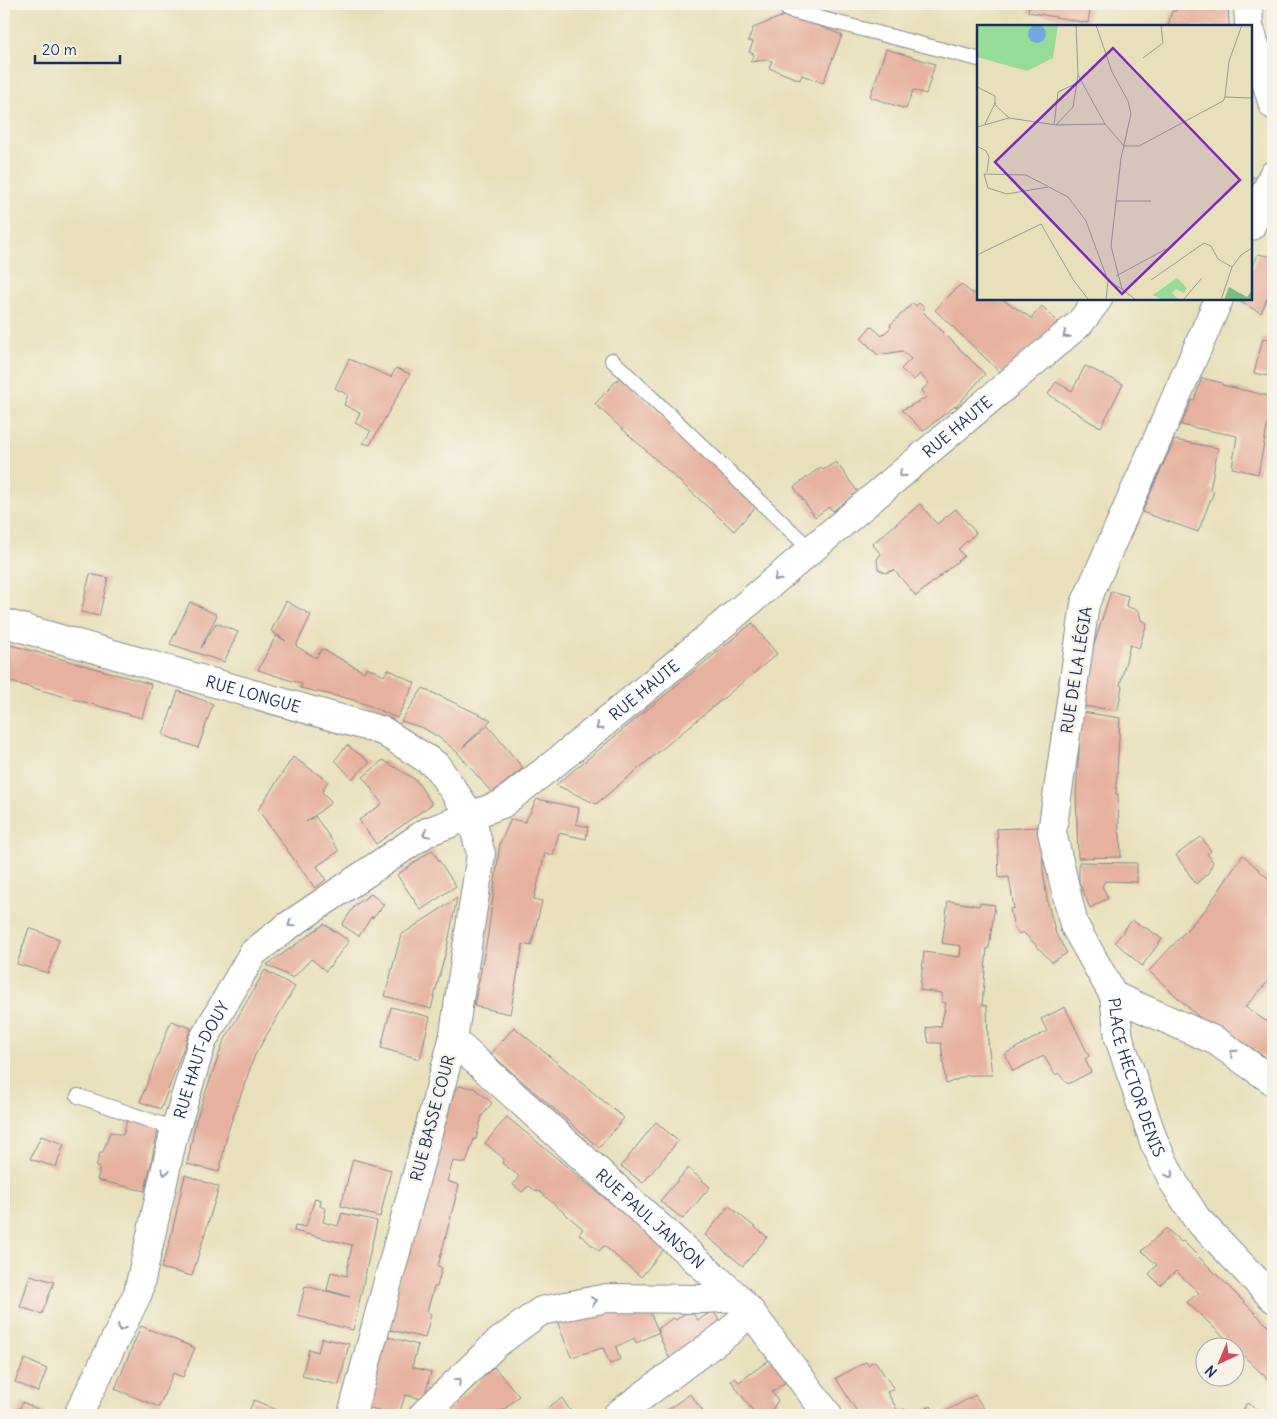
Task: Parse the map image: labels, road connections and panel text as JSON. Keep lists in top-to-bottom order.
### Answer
{
  "streets": {
    "street": [
      "RUE HAUTE",
      "RUE DE LA LÉGIA",
      "RUE LONGUE",
      "RUE HAUT-DOUY",
      "PLACE HECTOR DENIS",
      "RUE BASSE COUR",
      "RUE PAUL JANSON"
    ]
  },
  "crossings": [
    ["RUE HAUTE", "RUE LONGUE"],
    ["RUE HAUTE", "RUE HAUT-DOUY"],
    ["RUE HAUTE", "RUE BASSE COUR"],
    ["RUE DE LA LÉGIA", "PLACE HECTOR DENIS"],
    ["RUE LONGUE", "RUE HAUT-DOUY"],
    ["RUE LONGUE", "RUE BASSE COUR"],
    ["RUE HAUT-DOUY", "RUE BASSE COUR"],
    ["RUE BASSE COUR", "RUE PAUL JANSON"]
  ],
  "one_way": ["RUE HAUTE", "RUE HAUT-DOUY"],
  "scale_bar": "20 m",
  "north": "bottom left"
}
